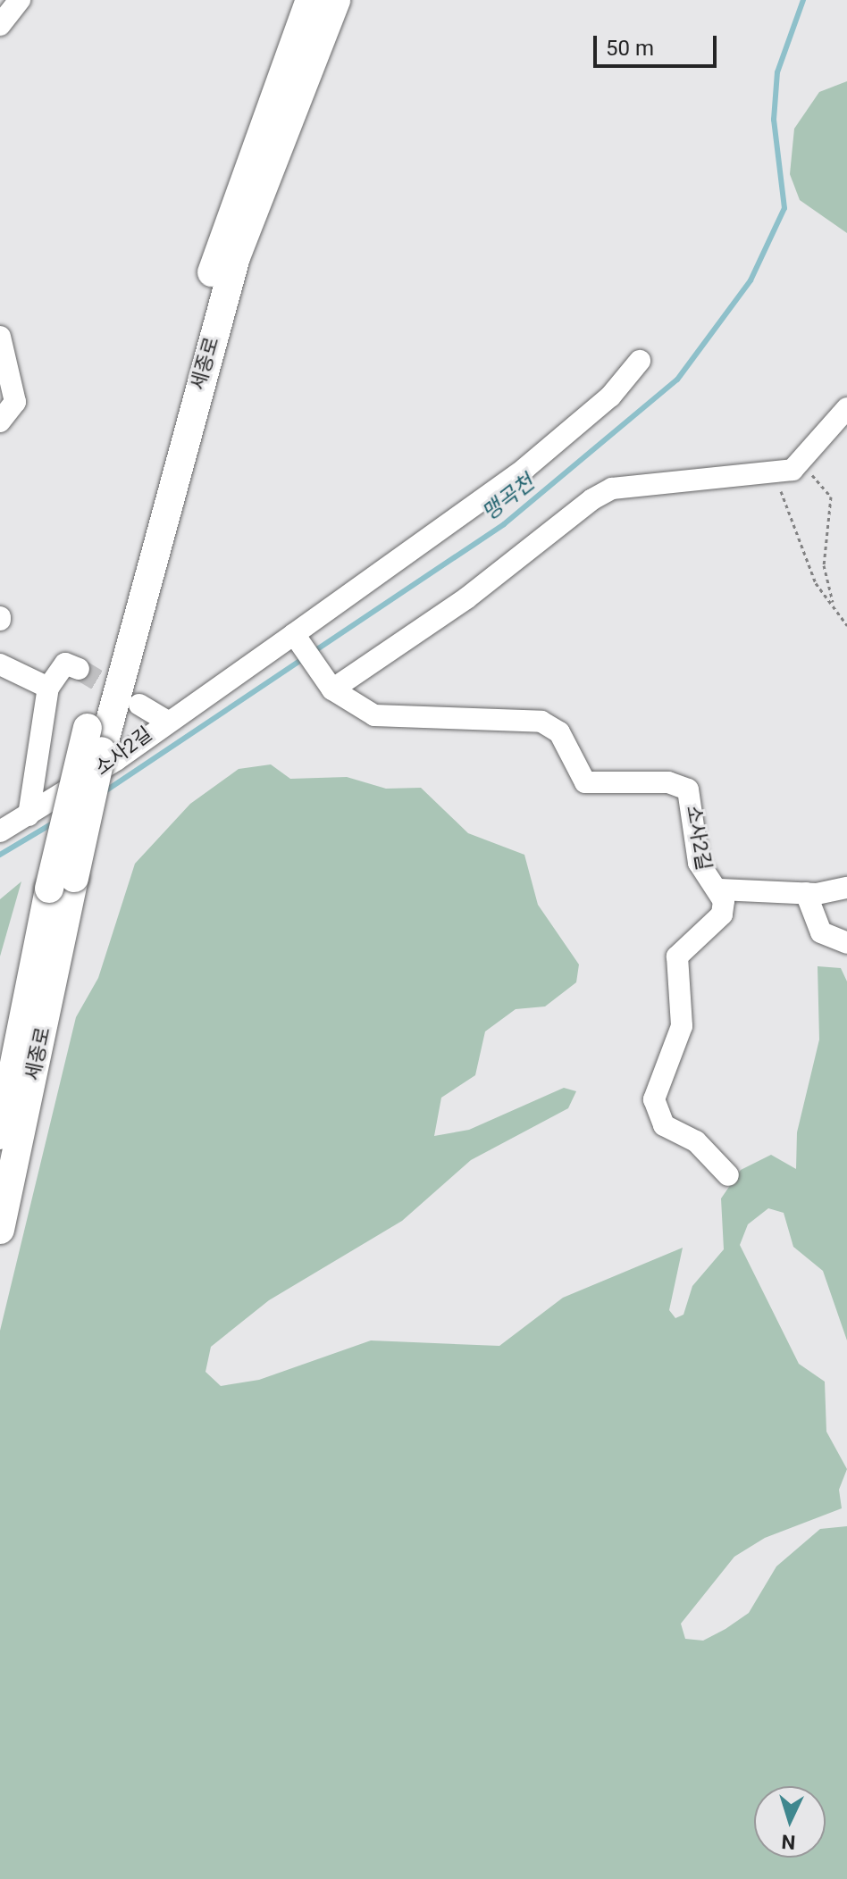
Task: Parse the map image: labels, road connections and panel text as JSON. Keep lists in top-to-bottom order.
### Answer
{
  "streets": {
    "main road": ["세종로"],
    "street": ["소사2길"]
  },
  "water": ["맹곡천"],
  "scale_bar": "50 m",
  "north": "bottom"
}
